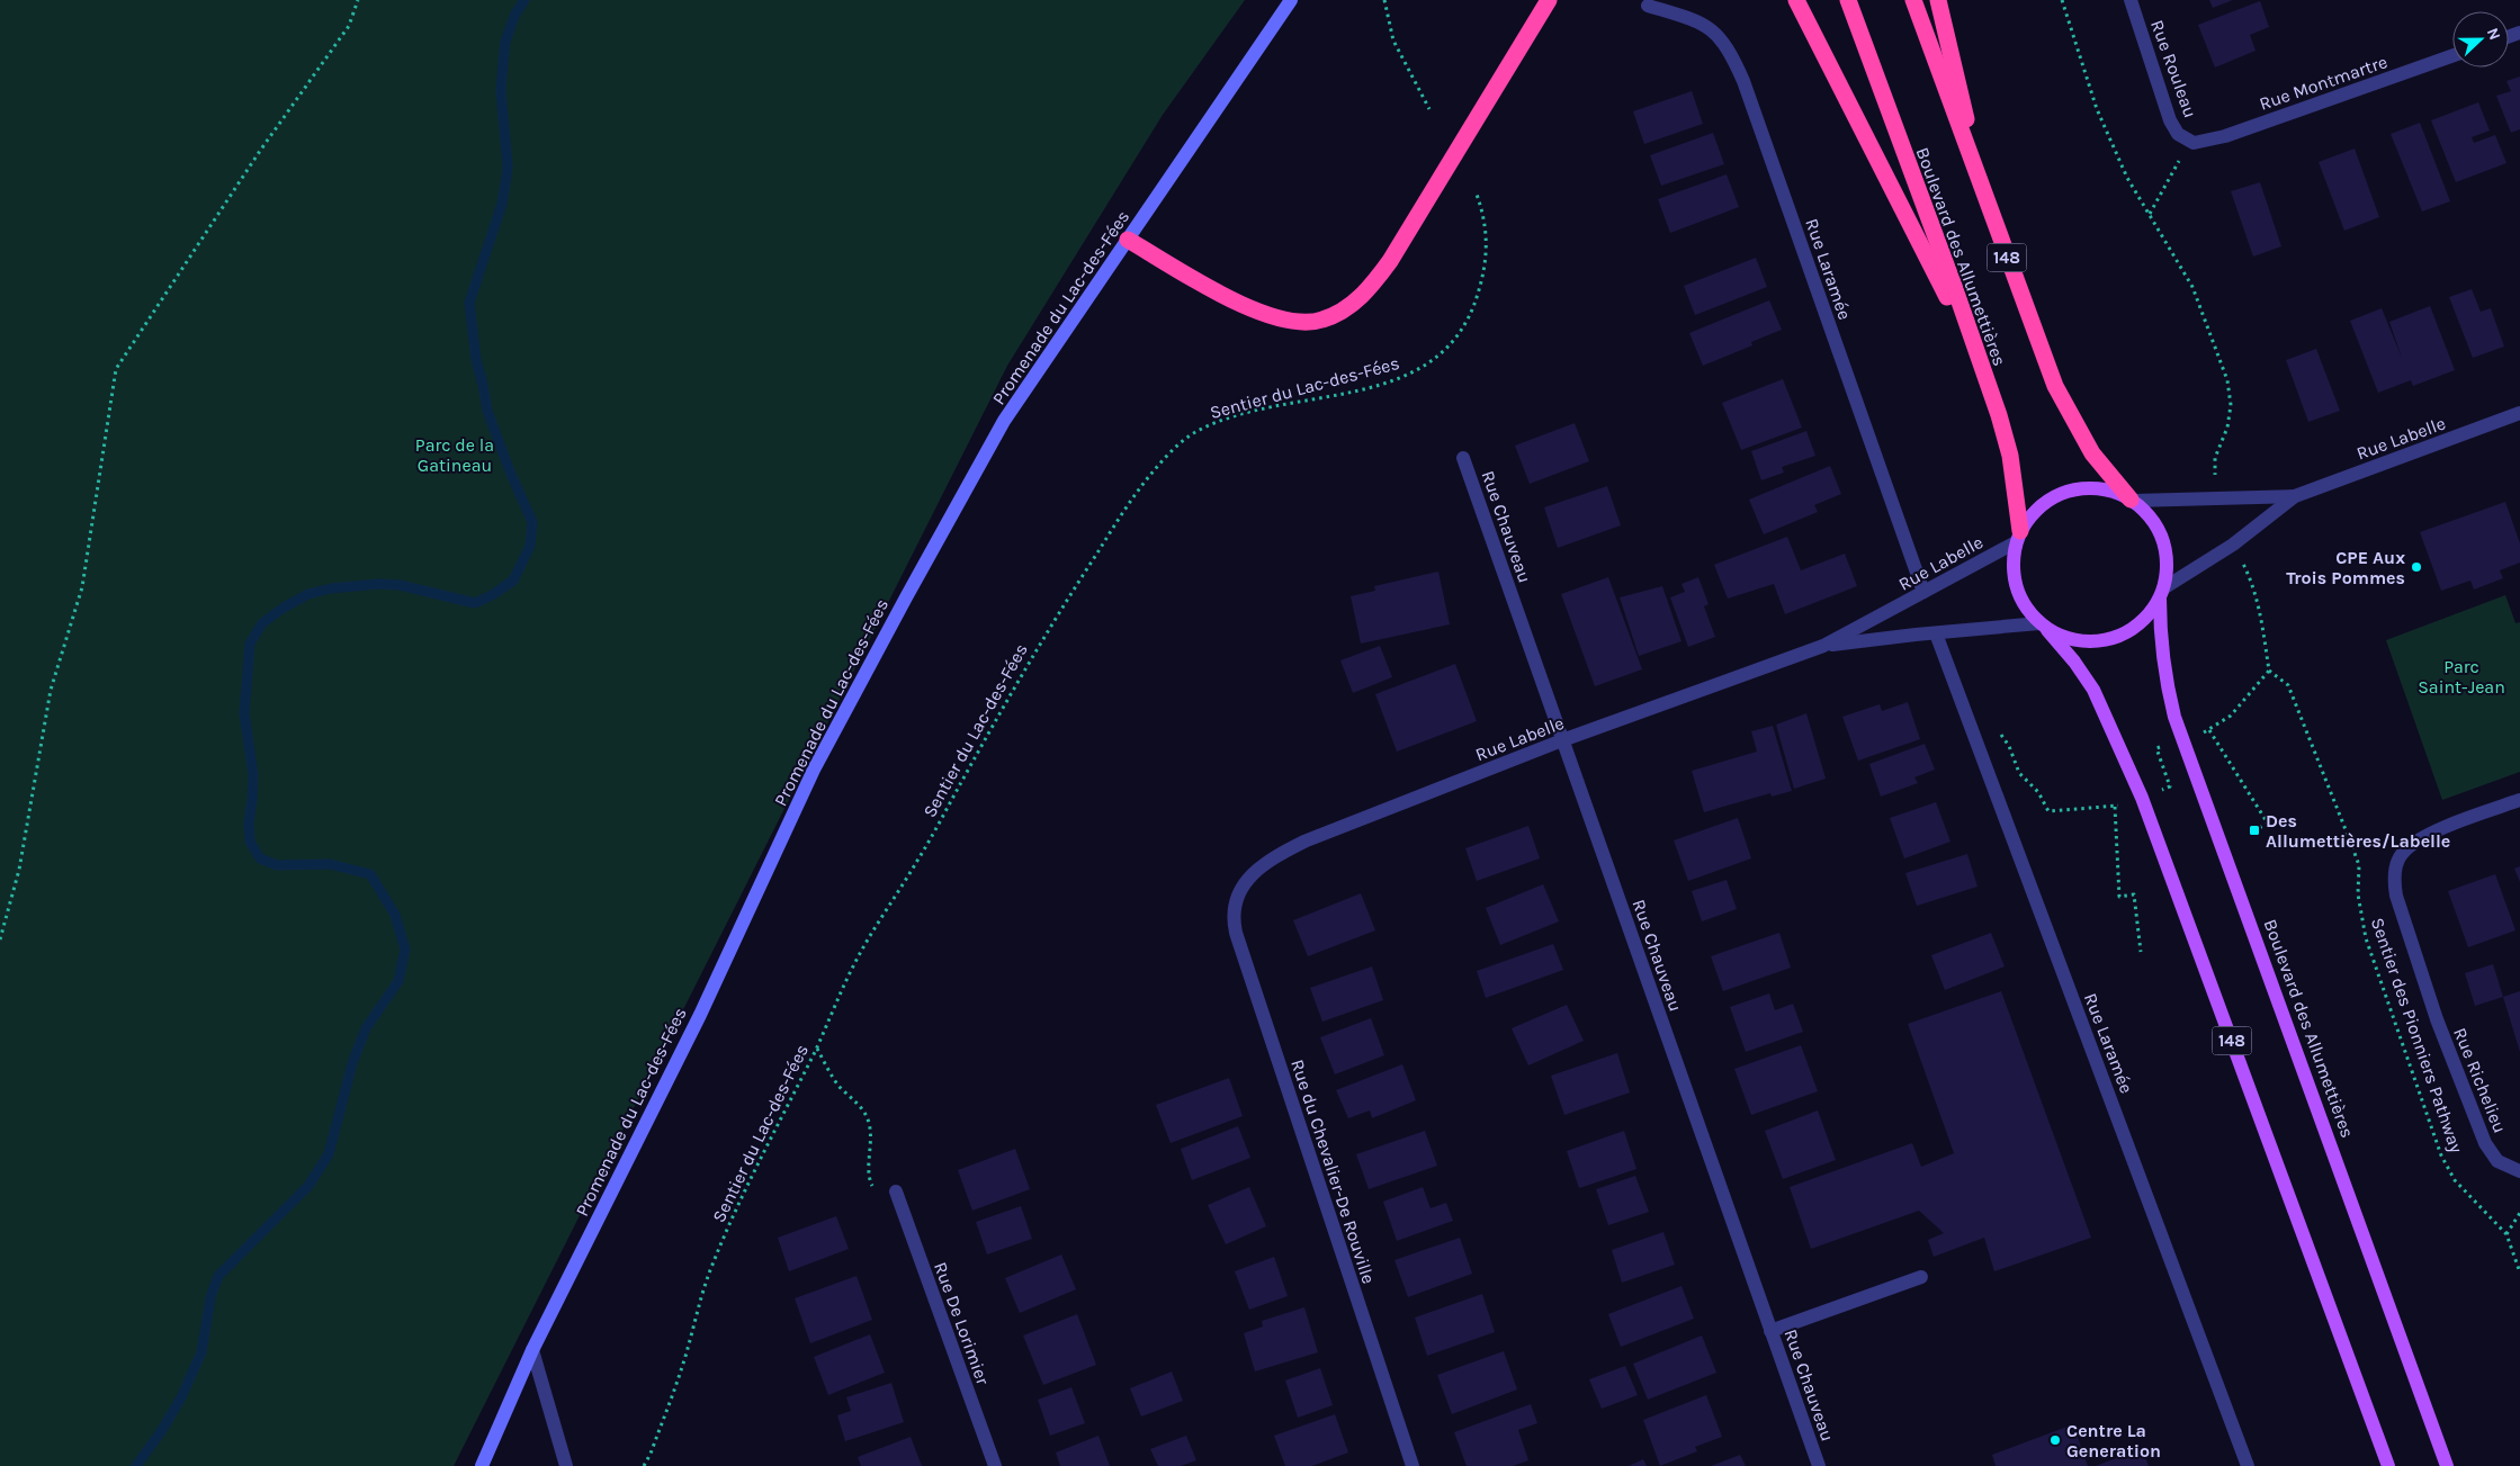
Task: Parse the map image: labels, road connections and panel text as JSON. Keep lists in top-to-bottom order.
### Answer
{
  "streets": {
    "highway": ["Boulevard des Allumettières", "148"],
    "street": [
      "Rue Rouleau",
      "Rue Montmartre",
      "Rue Laramée",
      "Promenade du Lac-des-Fées",
      "Rue Labelle",
      "Rue Chauveau",
      "Rue Richelieu",
      "Rue du Chevalier-De Rouville",
      "Rue De Lorimier"
    ],
    "path": ["Sentier du Lac-des-Fées", "Sentier des Pionniers Pathway"]
  },
  "crossings": [
    ["Rue Rouleau", "Rue Montmartre"],
    ["Boulevard des Allumettières", "148"],
    ["Boulevard des Allumettières", "Rue Labelle"],
    ["148", "Rue Labelle"],
    ["Rue Laramée", "Rue Labelle"],
    ["Rue Labelle", "Rue Chauveau"],
    ["Rue Labelle", "Rue du Chevalier-De Rouville"]
  ],
  "parks": ["Parc de la Gatineau", "Parc Saint-Jean"],
  "places": {
    "other": ["CPE Aux Trois Pommes", "Centre La Generation"],
    "transit": ["Des Allumettières/Labelle"]
  },
  "north": "right"
}
